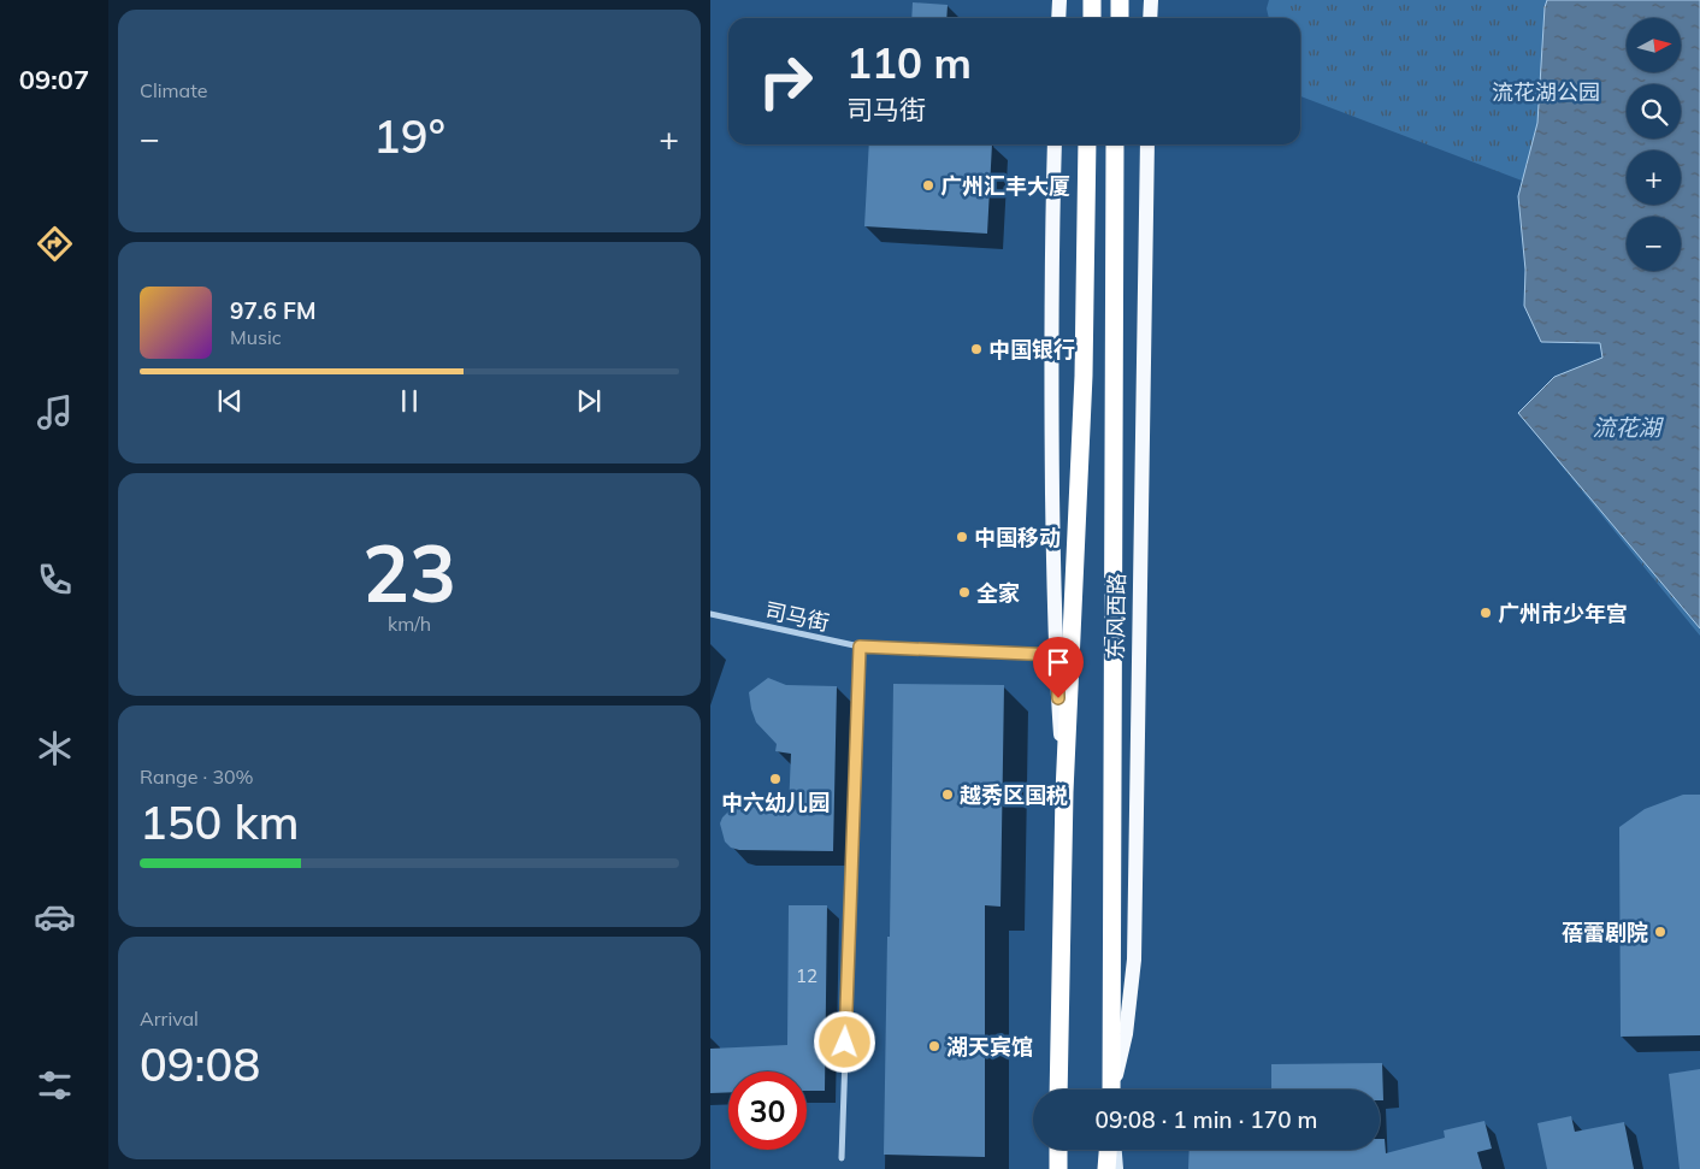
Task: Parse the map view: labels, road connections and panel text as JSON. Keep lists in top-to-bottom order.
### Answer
{
  "streets": {
    "highway": ["东风西路"],
    "street": ["司马街"]
  },
  "crossings": [
    ["司马街", "东风西路"]
  ],
  "water": ["流花湖"],
  "parks": ["流花湖公园"],
  "places": [
    "广州汇丰大厦",
    "中国银行",
    "中国移动",
    "全家",
    "广州市少年宫",
    "中六幼儿园",
    "越秀区国税",
    "蓓蕾剧院",
    "湖天宾馆"
  ],
  "house_numbers": ["12"],
  "north": "right",
  "page": {
    "tabs": "09:07",
    "tile": [
      "Climate",
      ["23", "km/h"],
      ["Range · 30%", "150 km"],
      ["Arrival", "09:08"]
    ],
    "map_buttons": ["+", "−"],
    "turn": ["110 m", "司马街"],
    "heat": ["−", "19°", "+"],
    "song": ["97.6 FM", "Music"],
    "limit": "30",
    "trip": "09:08 · 1 min · 170 m"
  }
}
